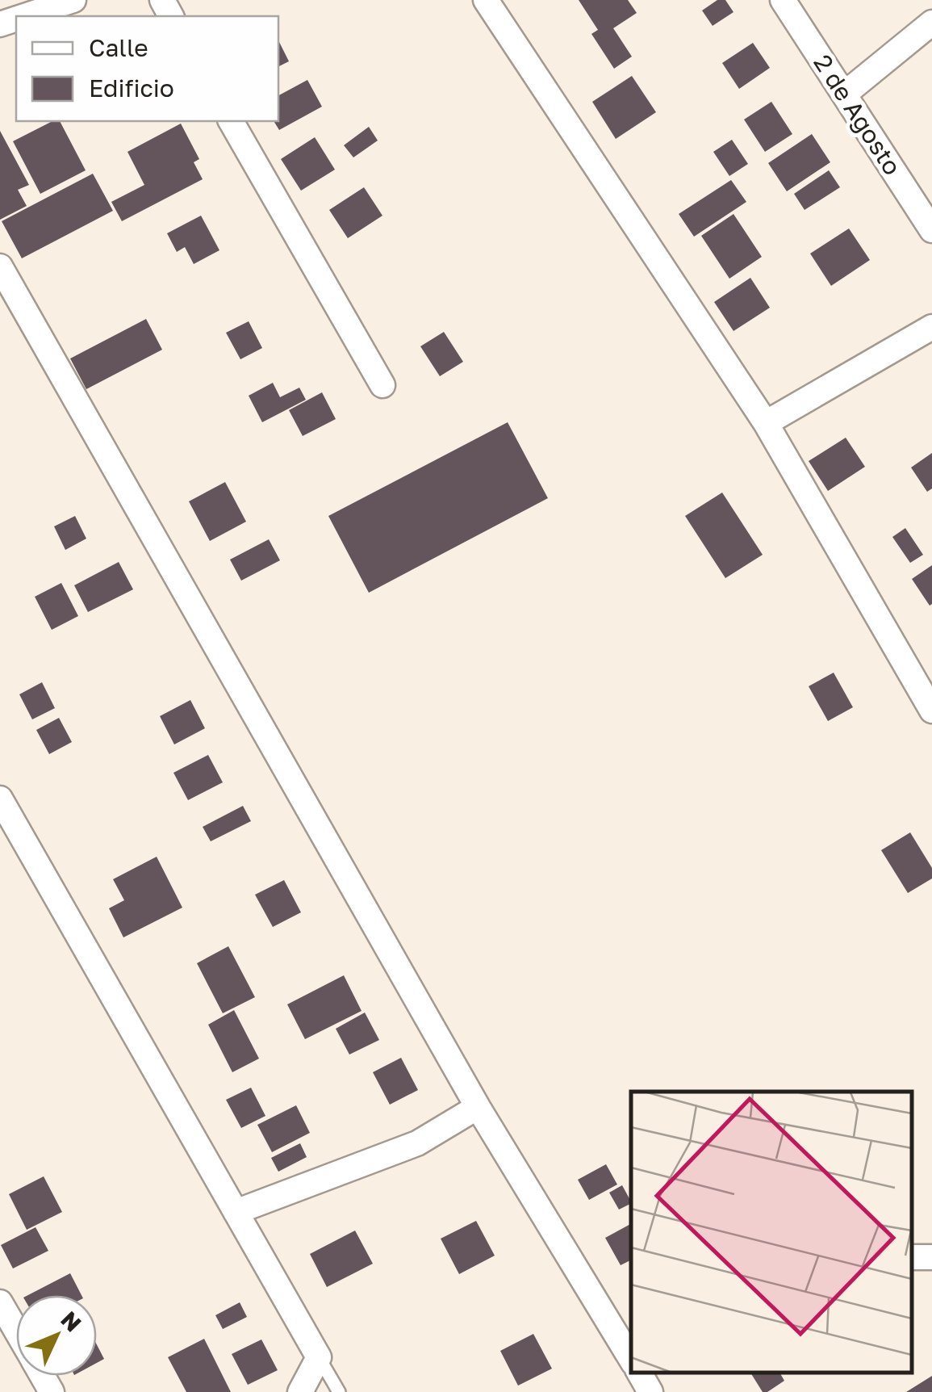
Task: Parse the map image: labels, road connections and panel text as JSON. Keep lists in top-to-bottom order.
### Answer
{
  "streets": {
    "street": ["2 de Agosto"]
  },
  "legend": ["Calle", "Edificio"],
  "north": "top right"
}
